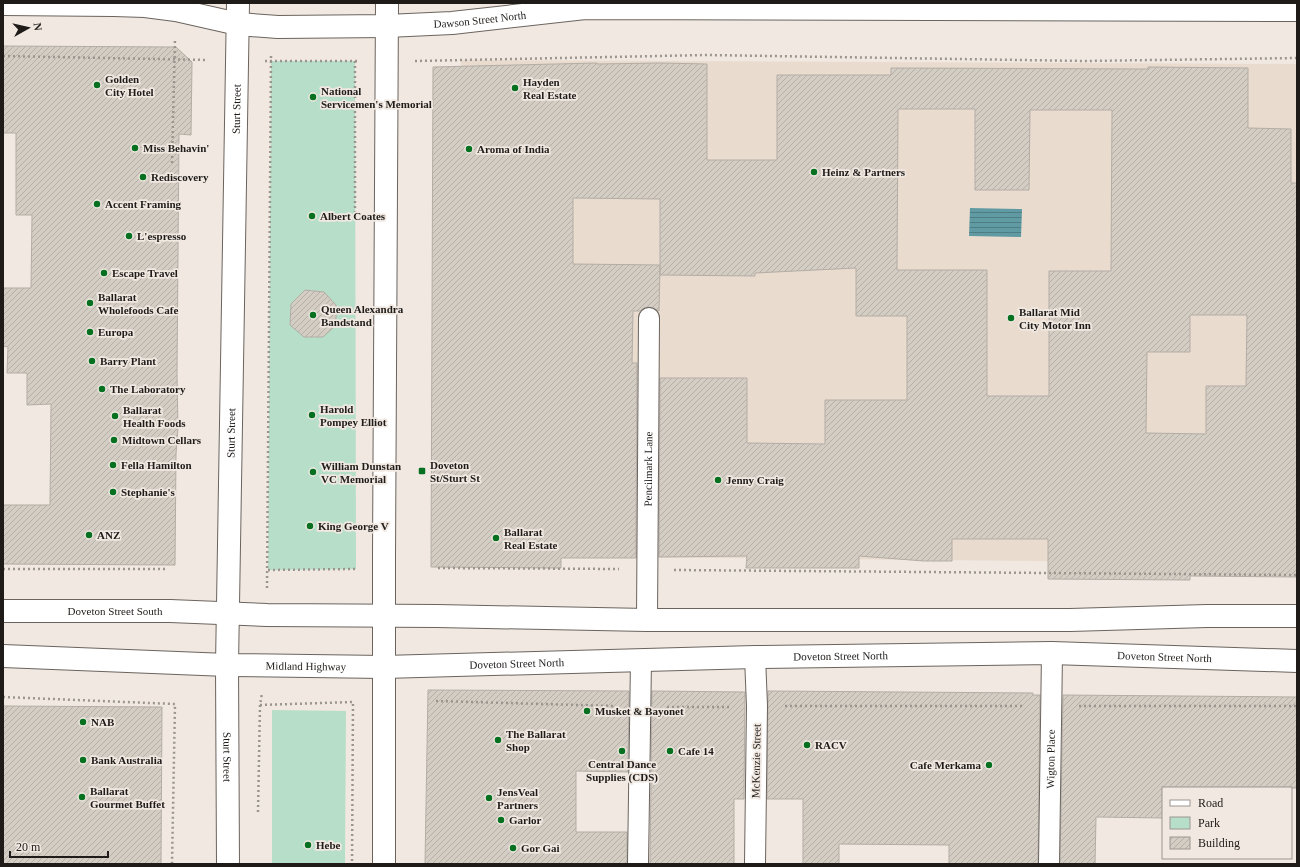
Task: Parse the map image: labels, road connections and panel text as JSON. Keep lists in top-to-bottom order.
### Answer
{
  "streets": {
    "main road": [
      "Dawson Street North",
      "Sturt Street",
      "Doveton Street South",
      "Doveton Street North",
      "Midland Highway"
    ],
    "lane": ["Pencilmark Lane", "Wigton Place", "McKenzie Street"]
  },
  "crossings": [
    ["Dawson Street North", "Sturt Street"],
    ["Sturt Street", "Doveton Street South"],
    ["Sturt Street", "Midland Highway"],
    ["Doveton Street North", "Midland Highway"],
    ["Doveton Street North", "Wigton Place"],
    ["Doveton Street North", "McKenzie Street"]
  ],
  "places": {
    "other": [
      "Golden City Hotel",
      "Hayden Real Estate",
      "National Servicemen's Memorial",
      "Miss Behavin'",
      "Aroma of India",
      "Heinz & Partners",
      "Rediscovery",
      "Accent Framing",
      "Albert Coates",
      "L'espresso",
      "Escape Travel",
      "Ballarat Wholefoods Cafe",
      "Queen Alexandra Bandstand",
      "Ballarat Mid City Motor Inn",
      "Europa",
      "Barry Plant",
      "The Laboratory",
      "Harold Pompey Elliot",
      "Ballarat Health Foods",
      "Midtown Cellars",
      "Fella Hamilton",
      "William Dunstan VC Memorial",
      "Jenny Craig",
      "Stephanie's",
      "King George V",
      "ANZ",
      "Ballarat Real Estate",
      "Musket & Bayonet",
      "NAB",
      "The Ballarat Shop",
      "RACV",
      "Central Dance Supplies (CDS)",
      "Cafe 14",
      "Bank Australia",
      "Cafe Merkama",
      "Ballarat Gourmet Buffet",
      "JensVeal Partners",
      "Garlor",
      "Hebe",
      "Gor Gai"
    ],
    "transit": ["Doveton St/Sturt St"]
  },
  "legend": ["Road", "Park", "Building"],
  "scale_bar": "20 m",
  "north": "right"
}
